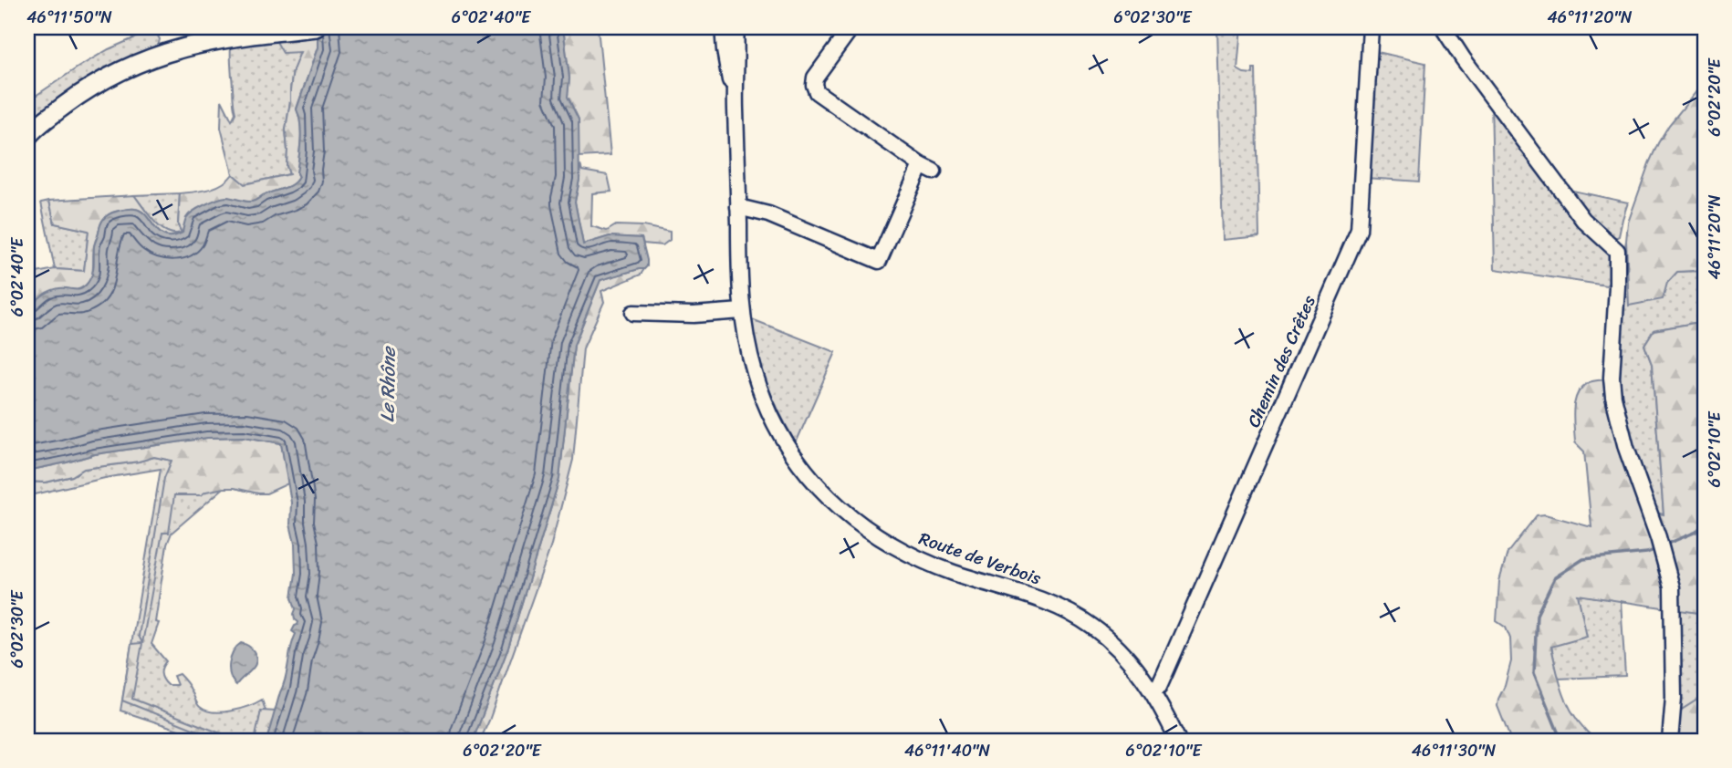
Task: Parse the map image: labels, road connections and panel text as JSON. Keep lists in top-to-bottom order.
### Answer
{
  "streets": {
    "street": ["Chemin des Crêtes", "Route de Verbois"]
  },
  "crossings": [
    ["Chemin des Crêtes", "Route de Verbois"]
  ],
  "water": ["Le Rhône"],
  "coordinates": [
    "46°11'50\"N",
    "6°02'40\"E",
    "6°02'30\"E",
    "46°11'20\"N",
    "6°02'20\"E",
    "6°02'10\"E",
    "46°11'40\"N",
    "46°11'30\"N"
  ]
}
